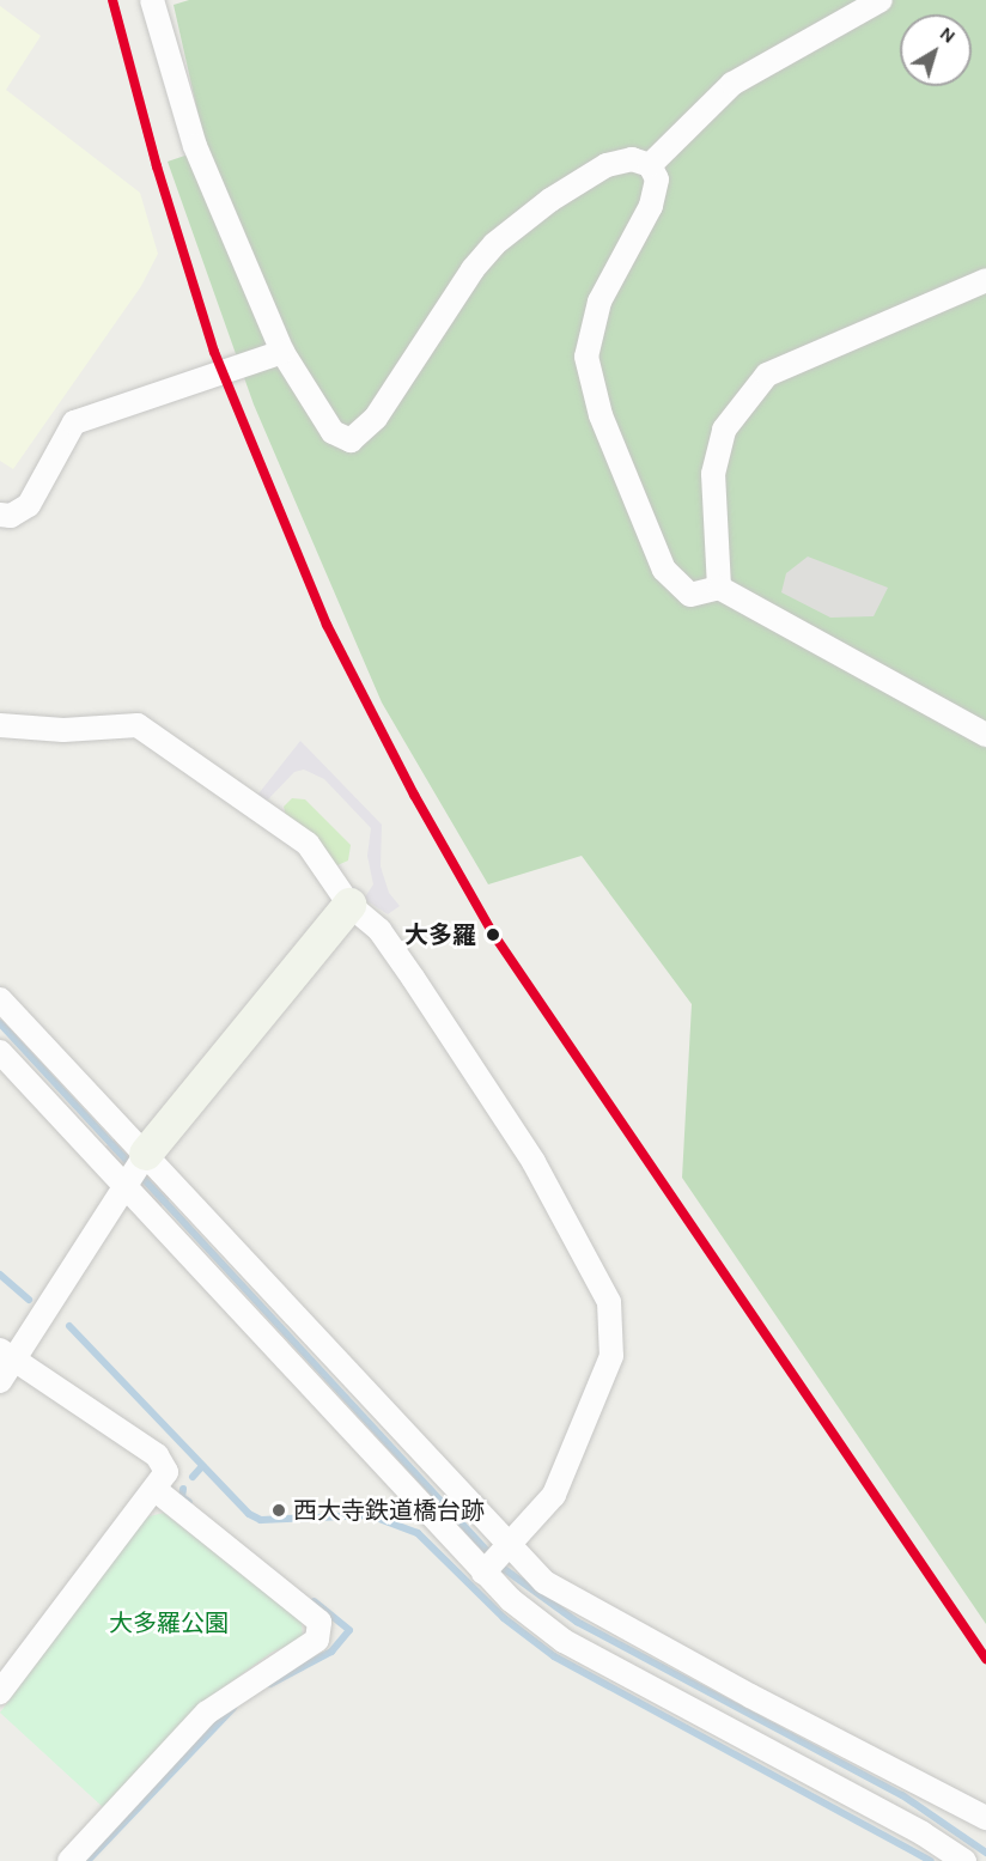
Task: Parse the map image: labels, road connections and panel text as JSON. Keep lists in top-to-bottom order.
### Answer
{
  "parks": ["大多羅公園"],
  "places": ["大多羅", "西大寺鉄道橋台跡"],
  "lines": ["transit line N"],
  "north": "top right"
}
